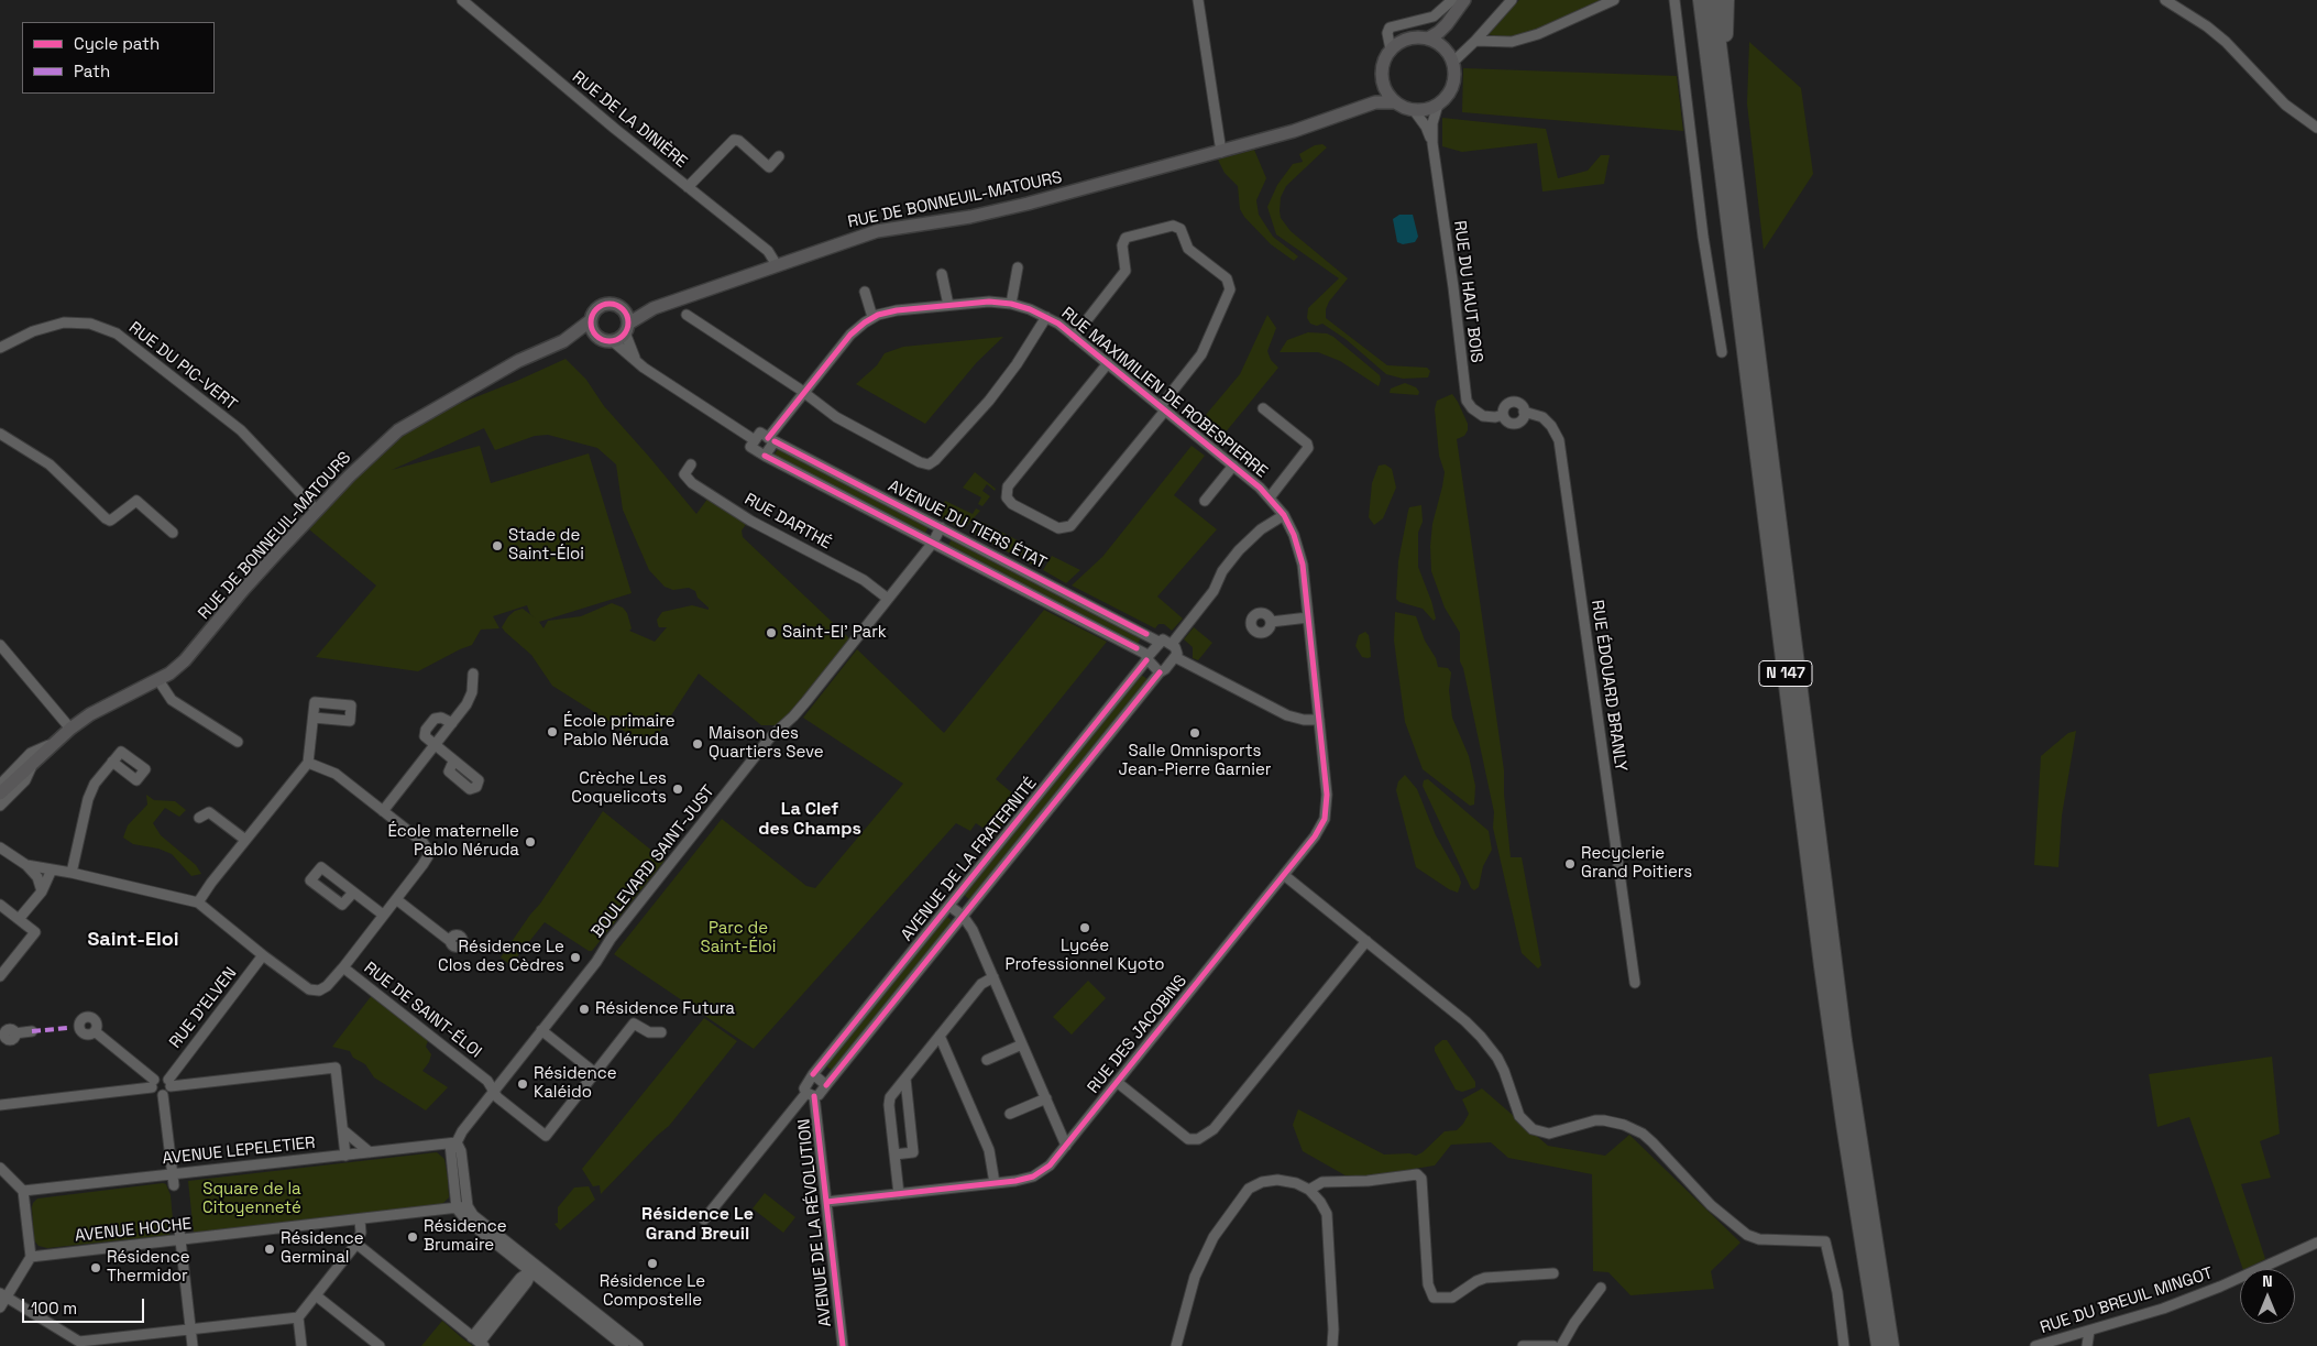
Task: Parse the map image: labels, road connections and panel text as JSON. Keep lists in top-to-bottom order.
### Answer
{
  "streets": {
    "highway": ["N 147"],
    "main road": ["RUE DE BONNEUIL-MATOURS"],
    "street": [
      "RUE DE LA DINIÈRE",
      "RUE DU HAUT BOIS",
      "RUE DU PIC-VERT",
      "RUE MAXIMILIEN DE ROBESPIERRE",
      "RUE DARTHÉ",
      "AVENUE DU TIERS ÉTAT",
      "RUE ÉDOUARD BRANLY",
      "AVENUE DE LA FRATERNITÉ",
      "BOULEVARD SAINT-JUST",
      "RUE D'ELVEN",
      "RUE DE SAINT-ÉLOI",
      "RUE DES JACOBINS",
      "AVENUE LEPELETIER",
      "AVENUE DE LA RÉVOLUTION",
      "AVENUE HOCHE",
      "RUE DU BREUIL MINGOT"
    ]
  },
  "crossings": [
    ["RUE DE LA DINIÈRE", "RUE DE BONNEUIL-MATOURS"],
    ["RUE DE BONNEUIL-MATOURS", "RUE DU HAUT BOIS"],
    ["RUE DE BONNEUIL-MATOURS", "RUE DU PIC-VERT"],
    ["RUE DU HAUT BOIS", "RUE ÉDOUARD BRANLY"],
    ["RUE MAXIMILIEN DE ROBESPIERRE", "AVENUE DU TIERS ÉTAT"],
    ["RUE MAXIMILIEN DE ROBESPIERRE", "RUE DES JACOBINS"],
    ["RUE DARTHÉ", "BOULEVARD SAINT-JUST"],
    ["AVENUE DU TIERS ÉTAT", "AVENUE DE LA FRATERNITÉ"],
    ["AVENUE DU TIERS ÉTAT", "BOULEVARD SAINT-JUST"],
    ["AVENUE DE LA FRATERNITÉ", "AVENUE DE LA RÉVOLUTION"],
    ["BOULEVARD SAINT-JUST", "RUE DE SAINT-ÉLOI"],
    ["BOULEVARD SAINT-JUST", "AVENUE LEPELETIER"],
    ["RUE D'ELVEN", "RUE DE SAINT-ÉLOI"],
    ["RUE DES JACOBINS", "AVENUE DE LA RÉVOLUTION"]
  ],
  "districts": ["La Clef des Champs", "Saint-Eloi", "Résidence Le Grand Breuil"],
  "parks": ["Parc de Saint-Éloi", "Square de la Citoyenneté"],
  "places": [
    "Stade de Saint-Éloi",
    "Saint-El' Park",
    "École primaire Pablo Néruda",
    "Salle Omnisports Jean-Pierre Garnier",
    "Maison des Quartiers Seve",
    "Crèche Les Coquelicots",
    "École maternelle Pablo Néruda",
    "Recyclerie Grand Poitiers",
    "Lycée Professionnel Kyoto",
    "Résidence Le Clos des Cèdres",
    "Résidence Futura",
    "Résidence Kaléido",
    "Résidence Brumaire",
    "Résidence Germinal",
    "Résidence Le Compostelle",
    "Résidence Thermidor"
  ],
  "legend": ["Cycle path", "Path"],
  "scale_bar": "100 m",
  "north": "top"
}
